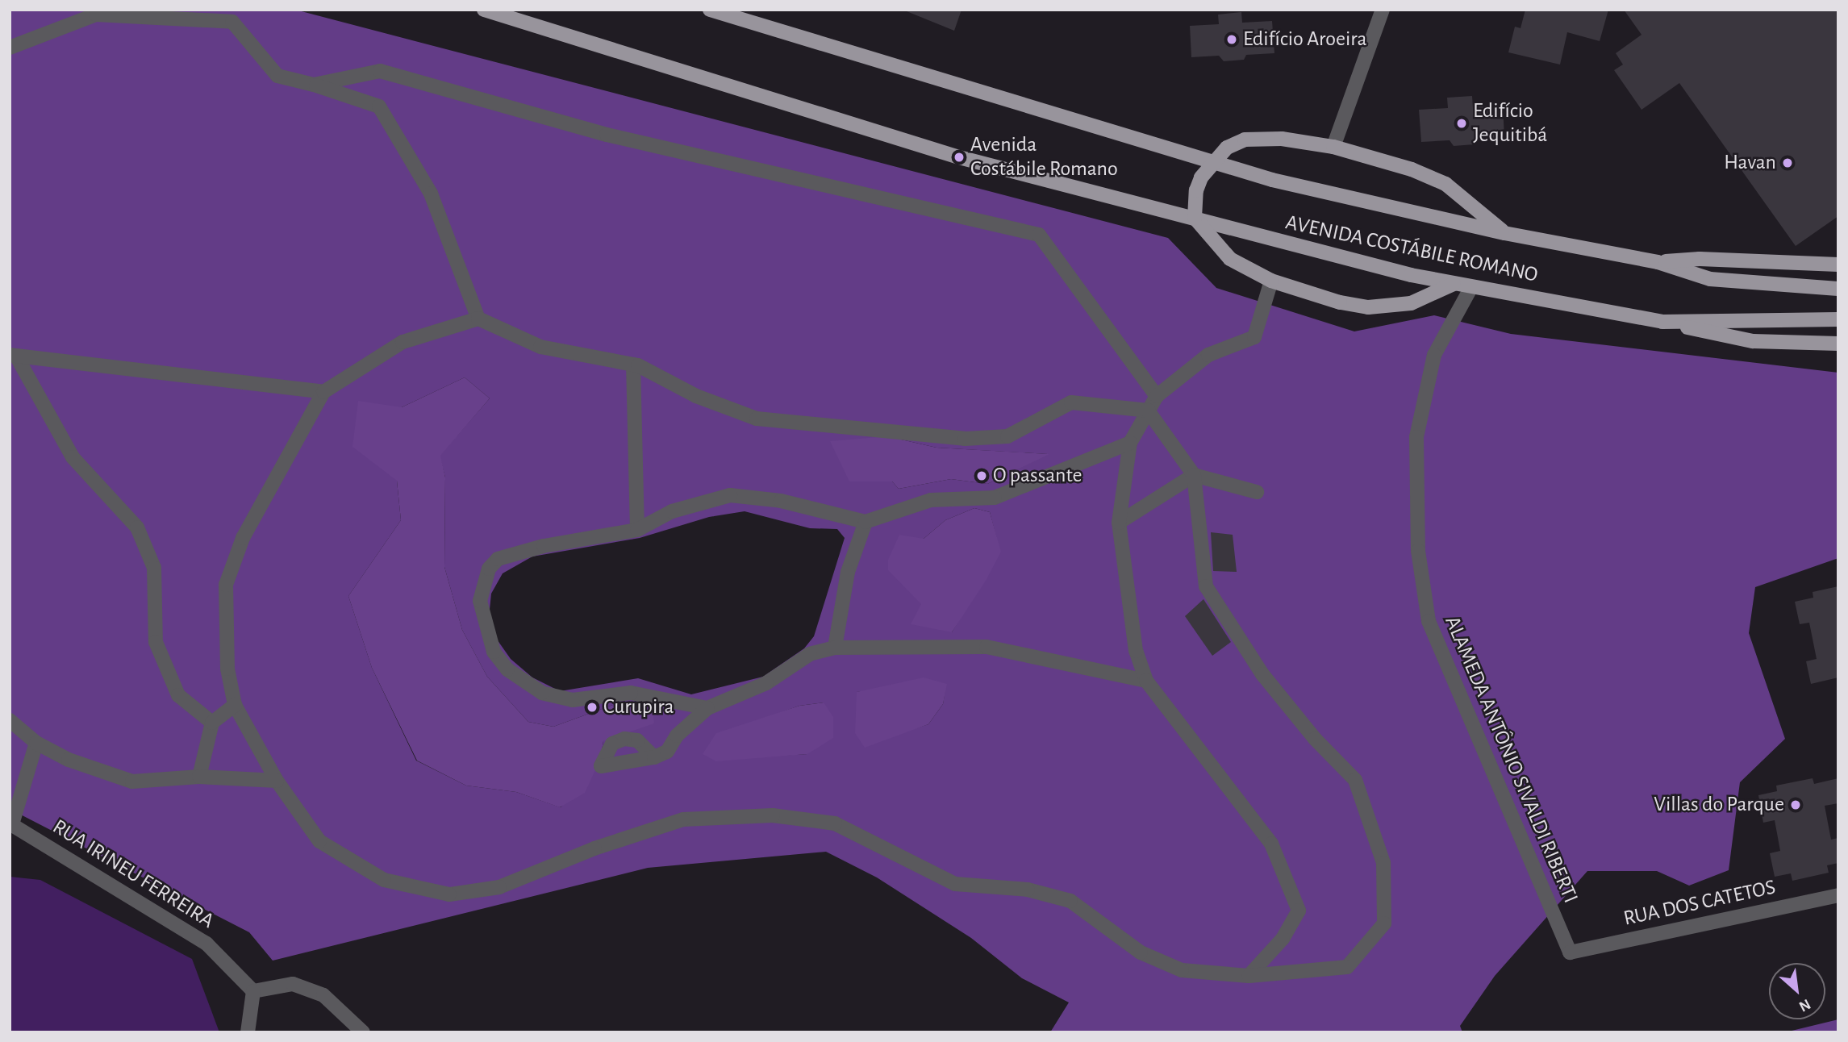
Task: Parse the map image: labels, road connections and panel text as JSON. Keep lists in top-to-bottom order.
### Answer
{
  "streets": {
    "main road": ["AVENIDA COSTÁBILE ROMANO"],
    "street": ["ALAMEDA ANTÔNIO SIVALDI RIBERTI", "RUA IRINEU FERREIRA", "RUA DOS CATETOS"]
  },
  "crossings": [
    ["AVENIDA COSTÁBILE ROMANO", "ALAMEDA ANTÔNIO SIVALDI RIBERTI"],
    ["ALAMEDA ANTÔNIO SIVALDI RIBERTI", "RUA DOS CATETOS"]
  ],
  "places": [
    "Edifício Aroeira",
    "Edifício Jequitibá",
    "Avenida Costábile Romano",
    "Havan",
    "O passante",
    "Curupira",
    "Villas do Parque"
  ],
  "north": "bottom right"
}
